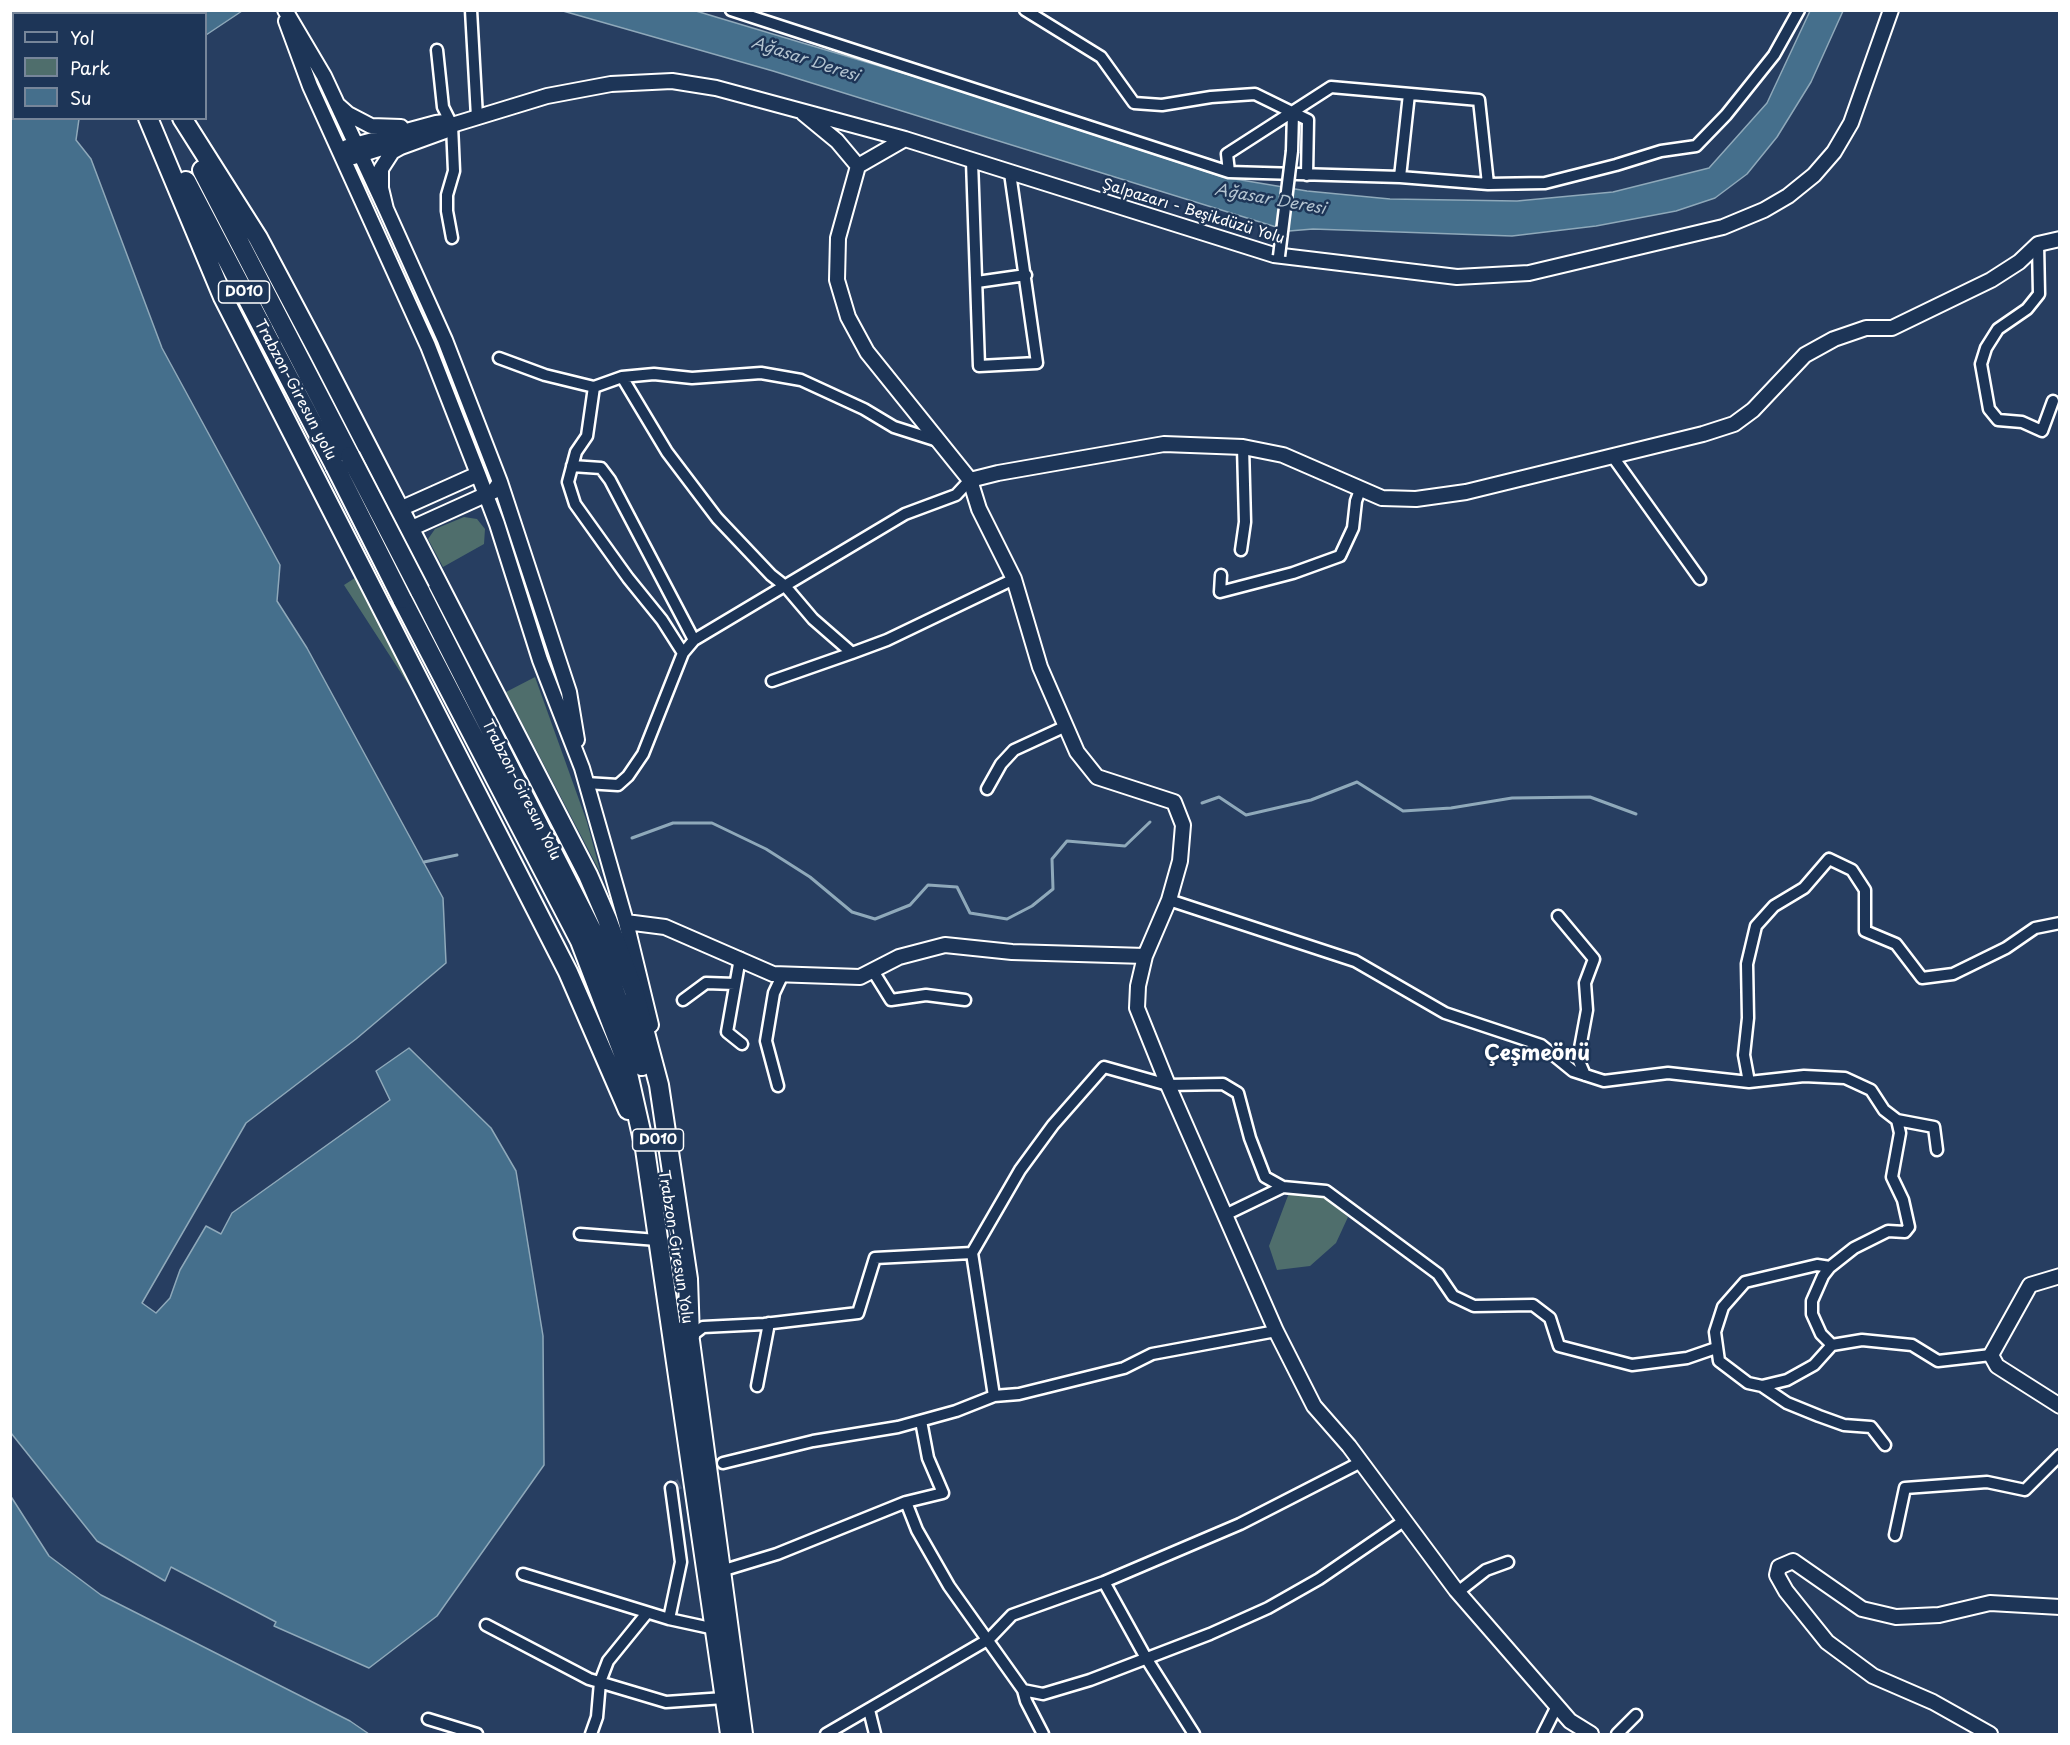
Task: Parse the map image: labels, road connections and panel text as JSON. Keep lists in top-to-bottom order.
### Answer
{
  "streets": {
    "highway": ["D010", "Trabzon-Giresun yolu", "Trabzon-Giresun Yolu"],
    "street": ["Şalpazarı - Beşikdüzü Yolu"]
  },
  "crossings": [
    ["D010", "Trabzon-Giresun yolu"],
    ["D010", "Trabzon-Giresun Yolu"],
    ["Trabzon-Giresun yolu", "Trabzon-Giresun Yolu"]
  ],
  "districts": ["Çeşmeönü"],
  "water": ["Ağasar Deresi"],
  "legend": ["Yol", "Park", "Su"]
}
